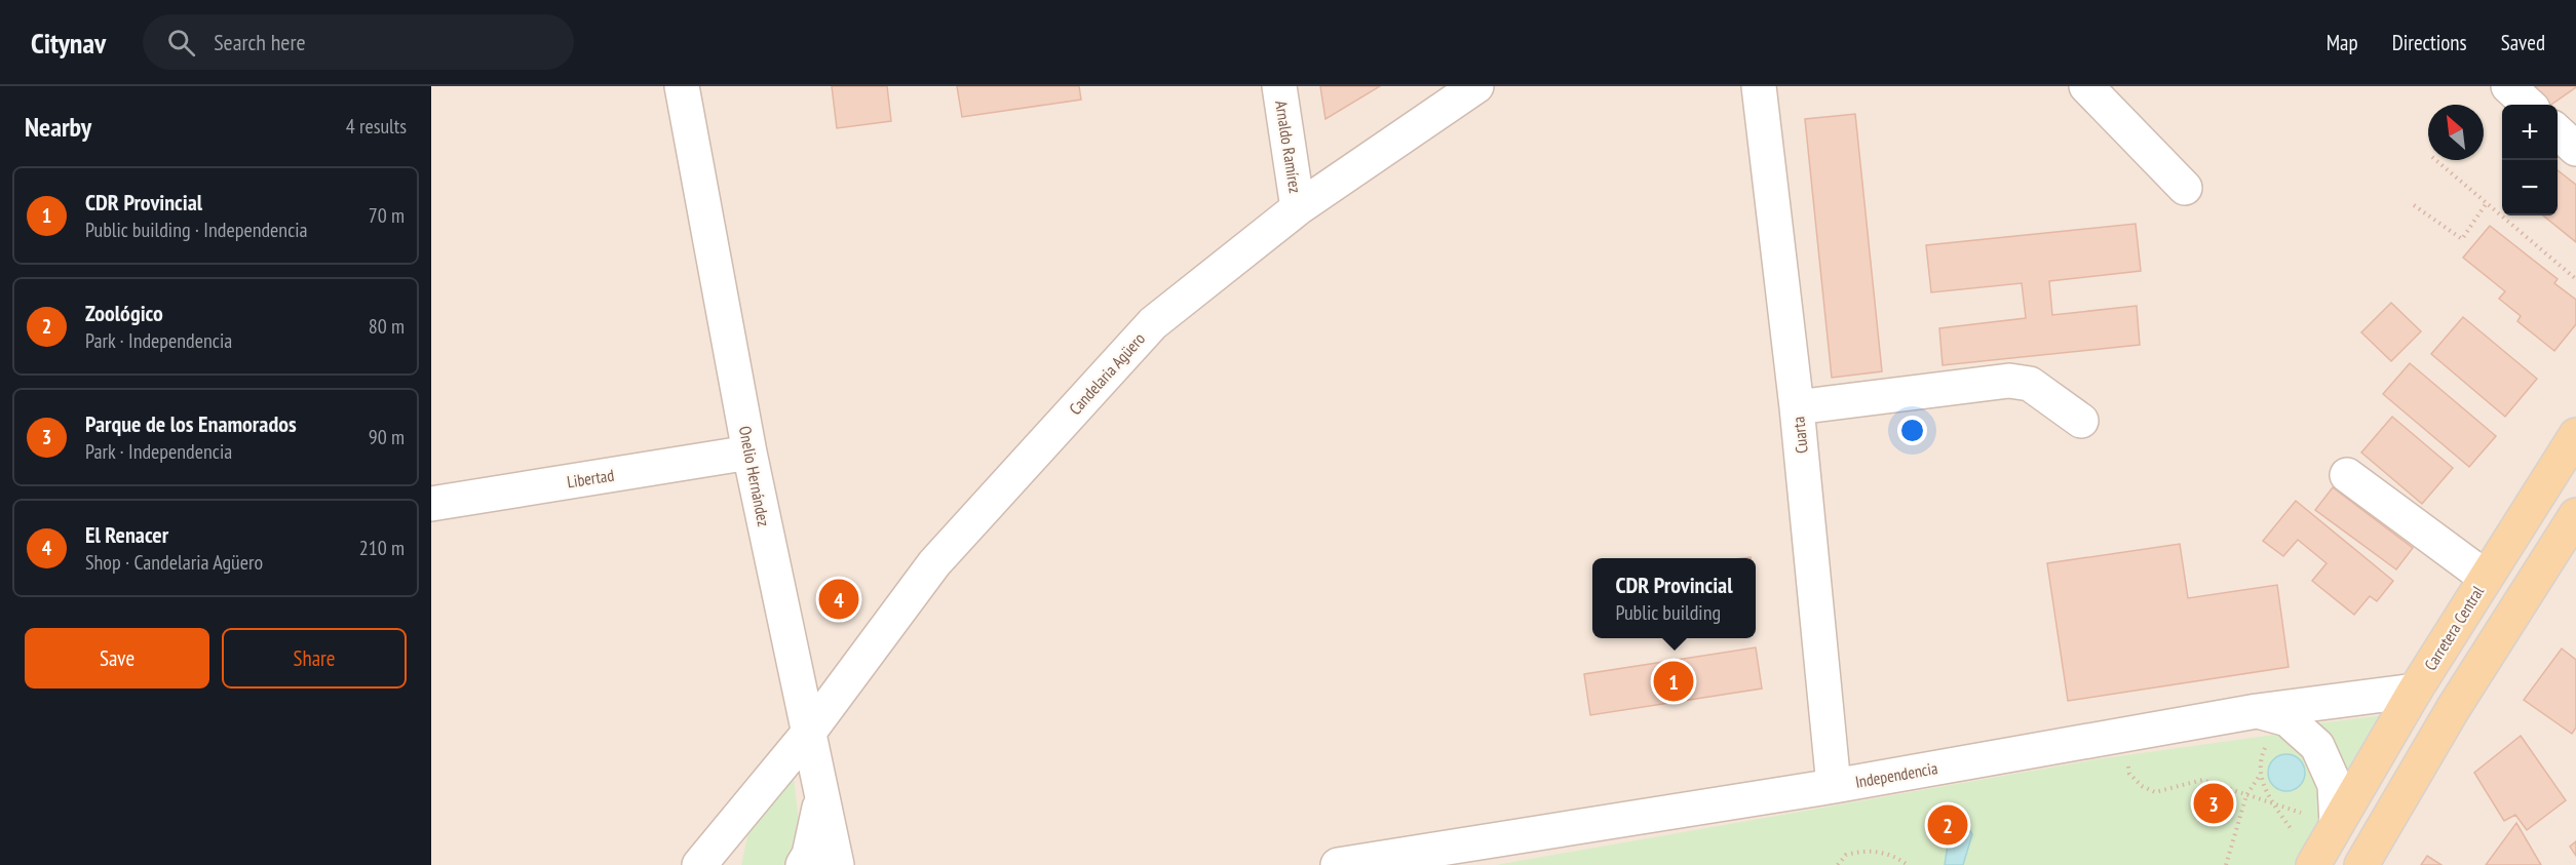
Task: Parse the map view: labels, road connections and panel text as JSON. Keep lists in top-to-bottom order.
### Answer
{
  "streets": {
    "main road": ["Carretera Central"],
    "street": [
      "Arnaldo Ramírez",
      "Candelaria Agüero",
      "Cuarta",
      "Onelio Hernández",
      "Libertad",
      "Independencia"
    ]
  },
  "crossings": [
    ["Arnaldo Ramírez", "Candelaria Agüero"],
    ["Candelaria Agüero", "Onelio Hernández"],
    ["Cuarta", "Independencia"],
    ["Onelio Hernández", "Libertad"],
    ["Carretera Central", "Independencia"]
  ],
  "north": "top left",
  "page": {
    "header": "Citynav",
    "search": "Search here",
    "nav": ["Map", "Directions", "Saved"],
    "heading": ["Nearby", "4 results"],
    "map_buttons": ["+", "−"],
    "list": [
      {
        "mark": "1",
        "name": "CDR Provincial",
        "note": "Public building · Independencia",
        "value": "70 m"
      },
      {
        "mark": "2",
        "name": "Zoológico",
        "note": "Park · Independencia",
        "value": "80 m"
      },
      {
        "mark": "3",
        "name": "Parque de los Enamorados",
        "note": "Park · Independencia",
        "value": "90 m"
      },
      {
        "mark": "4",
        "name": "El Renacer",
        "note": "Shop · Candelaria Agüero",
        "value": "210 m"
      }
    ],
    "popup": ["CDR Provincial", "Public building"],
    "pins": [
      "4",
      "1",
      "3",
      "2"
    ],
    "buttons": ["Save", "Share"]
  }
}
